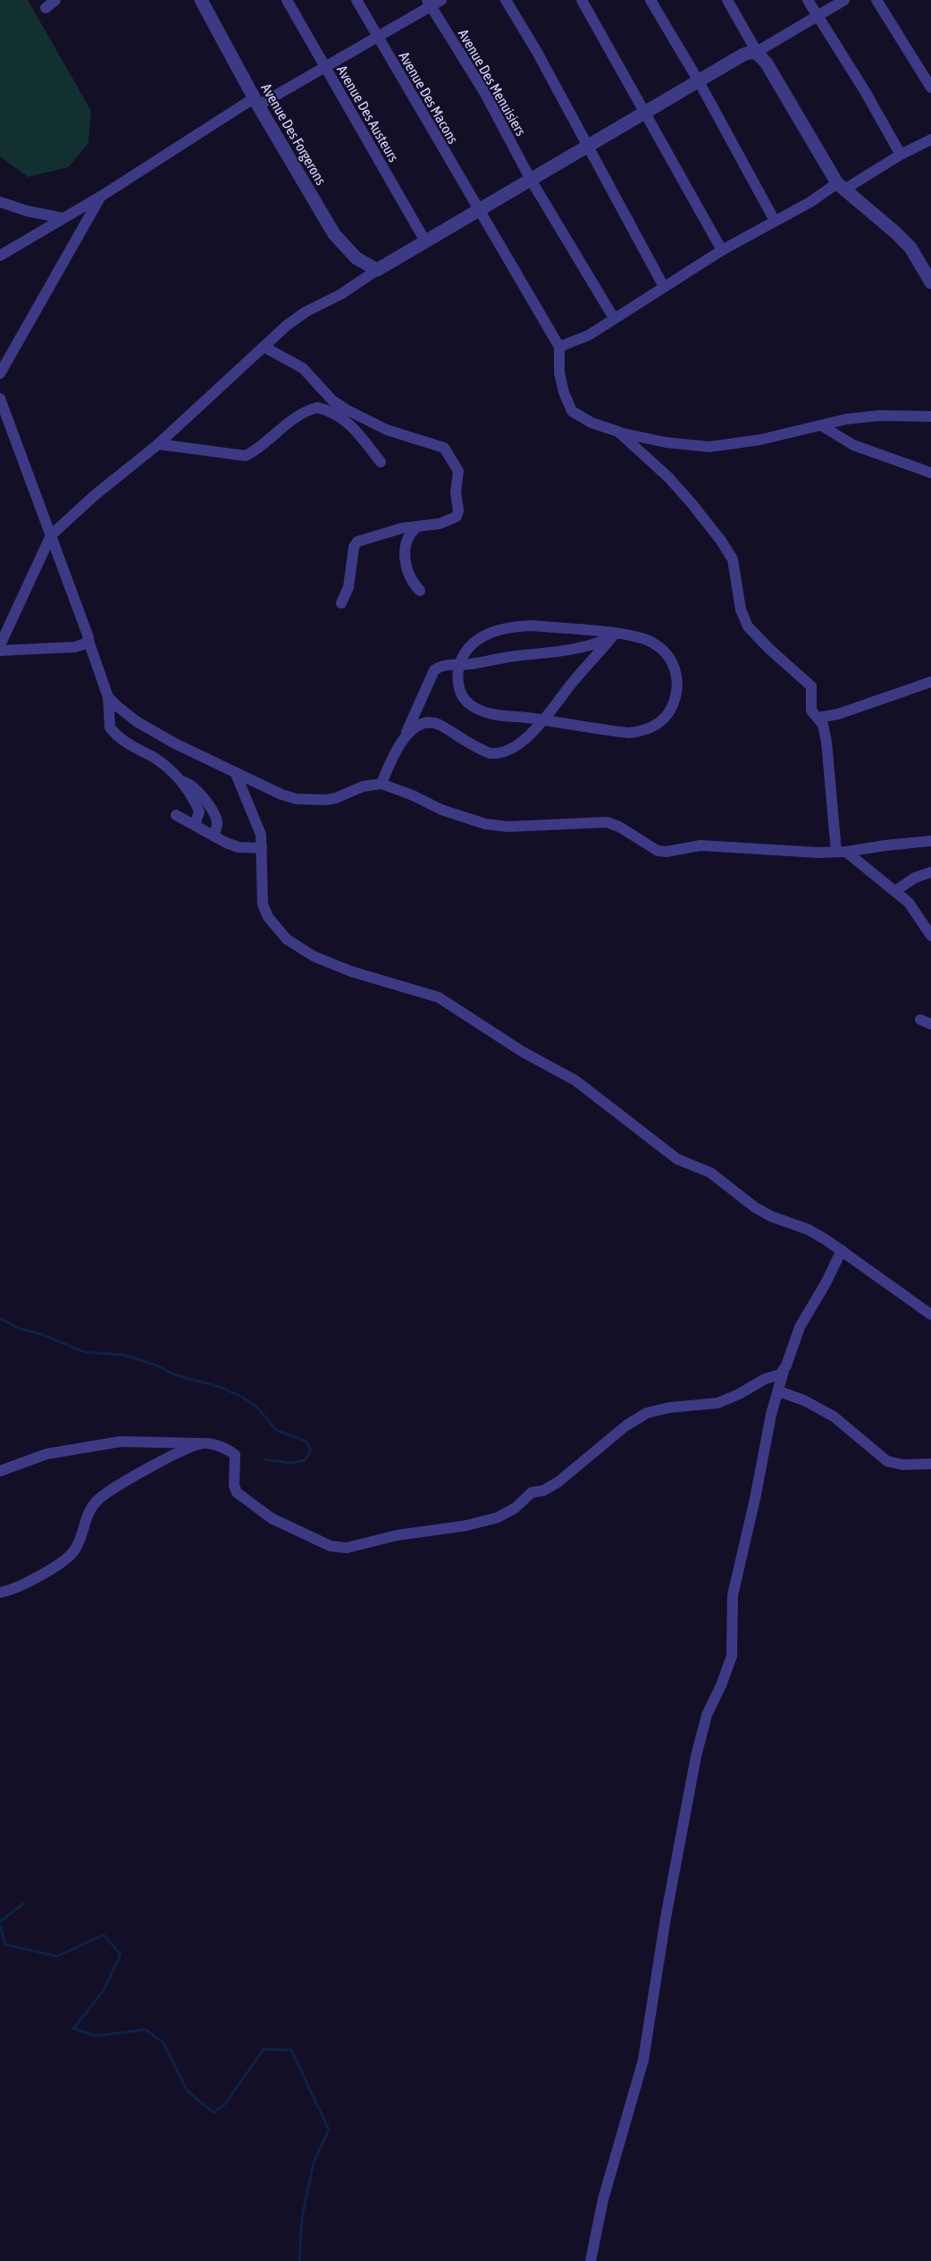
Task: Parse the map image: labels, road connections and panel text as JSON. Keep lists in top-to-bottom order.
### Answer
{
  "streets": {
    "street": [
      "Avenue Des Menuisiers",
      "Avenue Des Macons",
      "Avenue Des Austeurs",
      "Avenue Des Forgerons"
    ]
  }
}
